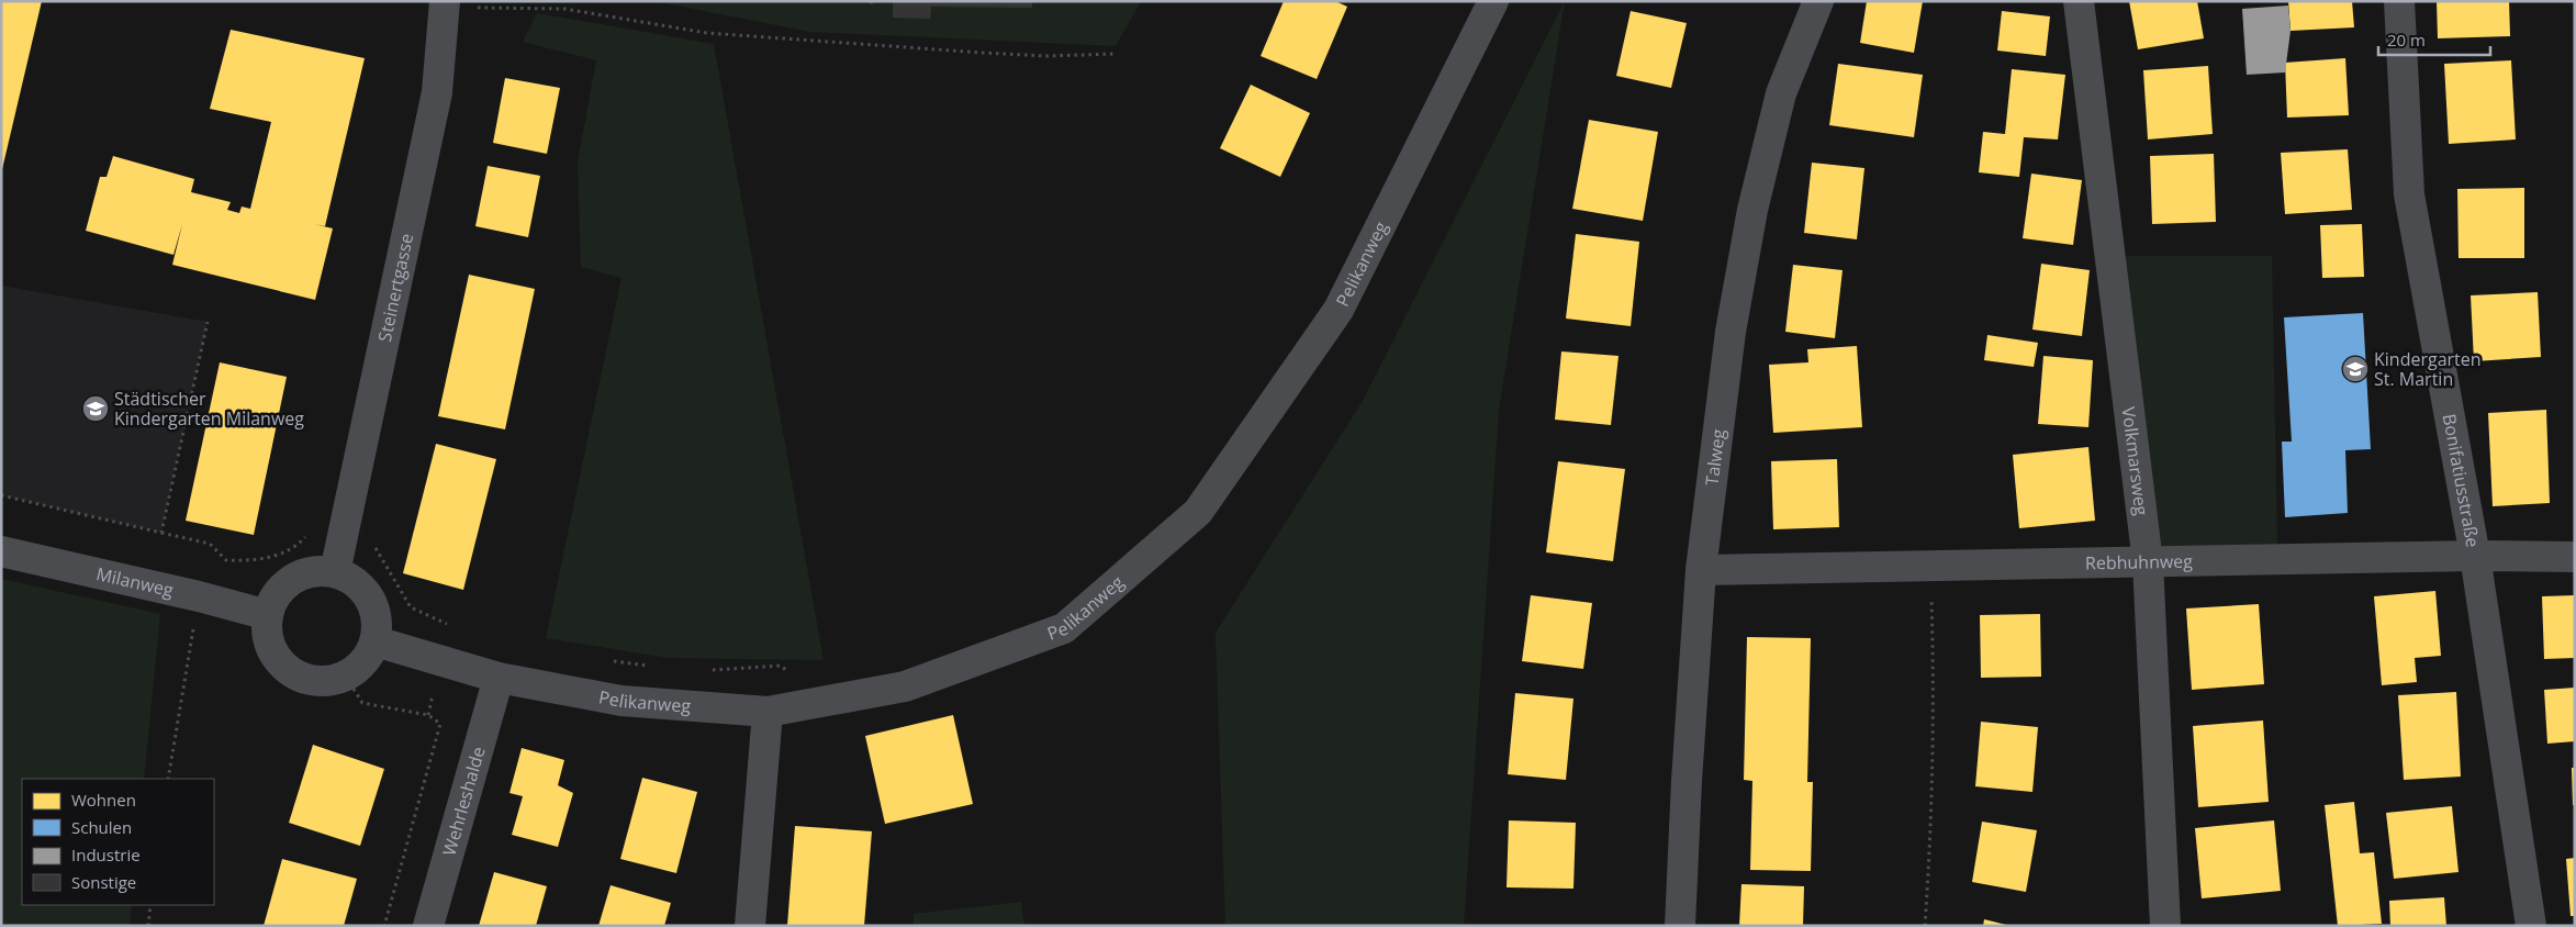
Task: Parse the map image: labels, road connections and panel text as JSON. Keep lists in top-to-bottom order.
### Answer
{
  "streets": {
    "street": [
      "Pelikanweg",
      "Steinertgasse",
      "Talweg",
      "Volkmarsweg",
      "Bonifatiusstraße",
      "Rebhuhnweg",
      "Milanweg",
      "Wehrleshalde"
    ]
  },
  "crossings": [
    ["Pelikanweg", "Steinertgasse"],
    ["Pelikanweg", "Milanweg"],
    ["Pelikanweg", "Wehrleshalde"],
    ["Steinertgasse", "Milanweg"],
    ["Talweg", "Rebhuhnweg"],
    ["Volkmarsweg", "Rebhuhnweg"],
    ["Bonifatiusstraße", "Rebhuhnweg"]
  ],
  "places": {
    "school or university": ["Kindergarten St. Martin", "Städtischer Kindergarten Milanweg"]
  },
  "legend": [
    "Wohnen",
    "Schulen",
    "Industrie",
    "Sonstige"
  ],
  "scale_bar": "20 m"
}
